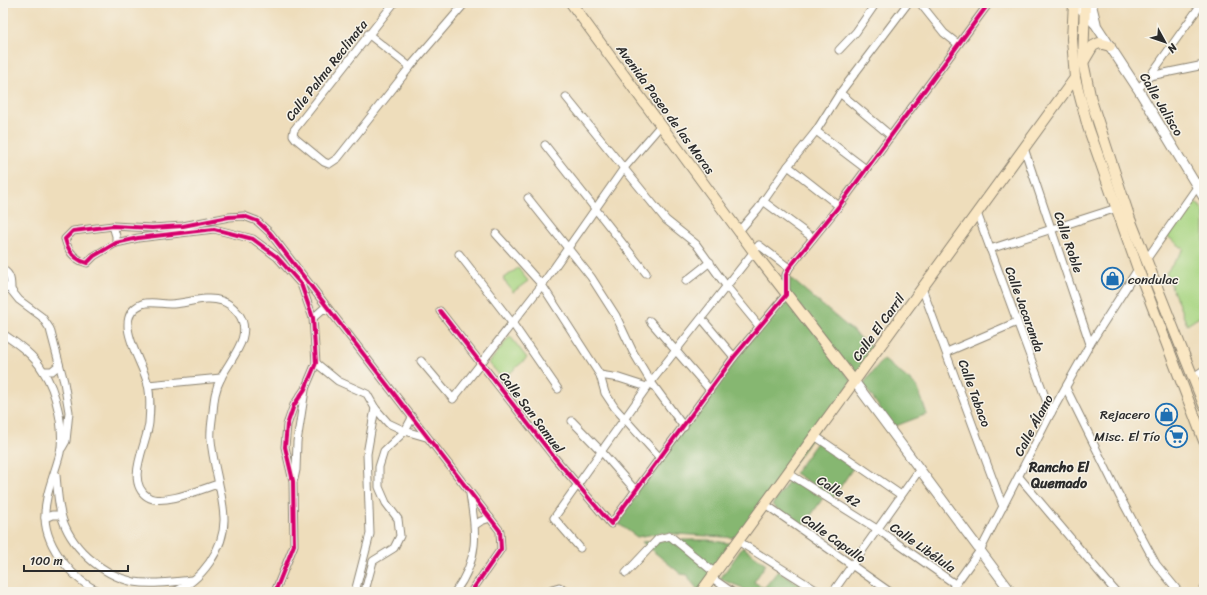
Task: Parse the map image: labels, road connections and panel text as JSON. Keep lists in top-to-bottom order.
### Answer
{
  "streets": {
    "main road": ["Avenida Paseo de las Moras", "Calle El Carril"],
    "street": [
      "Calle Palma Reclinata",
      "Calle Jalisco",
      "Calle Roble",
      "Calle Jacaranda",
      "Calle Tabaco",
      "Calle San Samuel",
      "Calle Álamo",
      "Calle 42",
      "Calle Capullo",
      "Calle Libélula"
    ]
  },
  "crossings": [
    ["Avenida Paseo de las Moras", "Calle El Carril"],
    ["Calle Roble", "Calle El Carril"],
    ["Calle Roble", "Calle Álamo"],
    ["Calle Jacaranda", "Calle El Carril"],
    ["Calle Jacaranda", "Calle Álamo"],
    ["Calle El Carril", "Calle Tabaco"],
    ["Calle El Carril", "Calle 42"],
    ["Calle El Carril", "Calle Capullo"],
    ["Calle Tabaco", "Calle Álamo"],
    ["Calle Álamo", "Calle Libélula"],
    ["Calle 42", "Calle Libélula"]
  ],
  "districts": ["Rancho El Quemado"],
  "places": {
    "shop": ["condulac", "Rejacero"],
    "supermarket": ["Misc. El Tío"]
  },
  "scale_bar": "100 m",
  "north": "bottom right"
}
